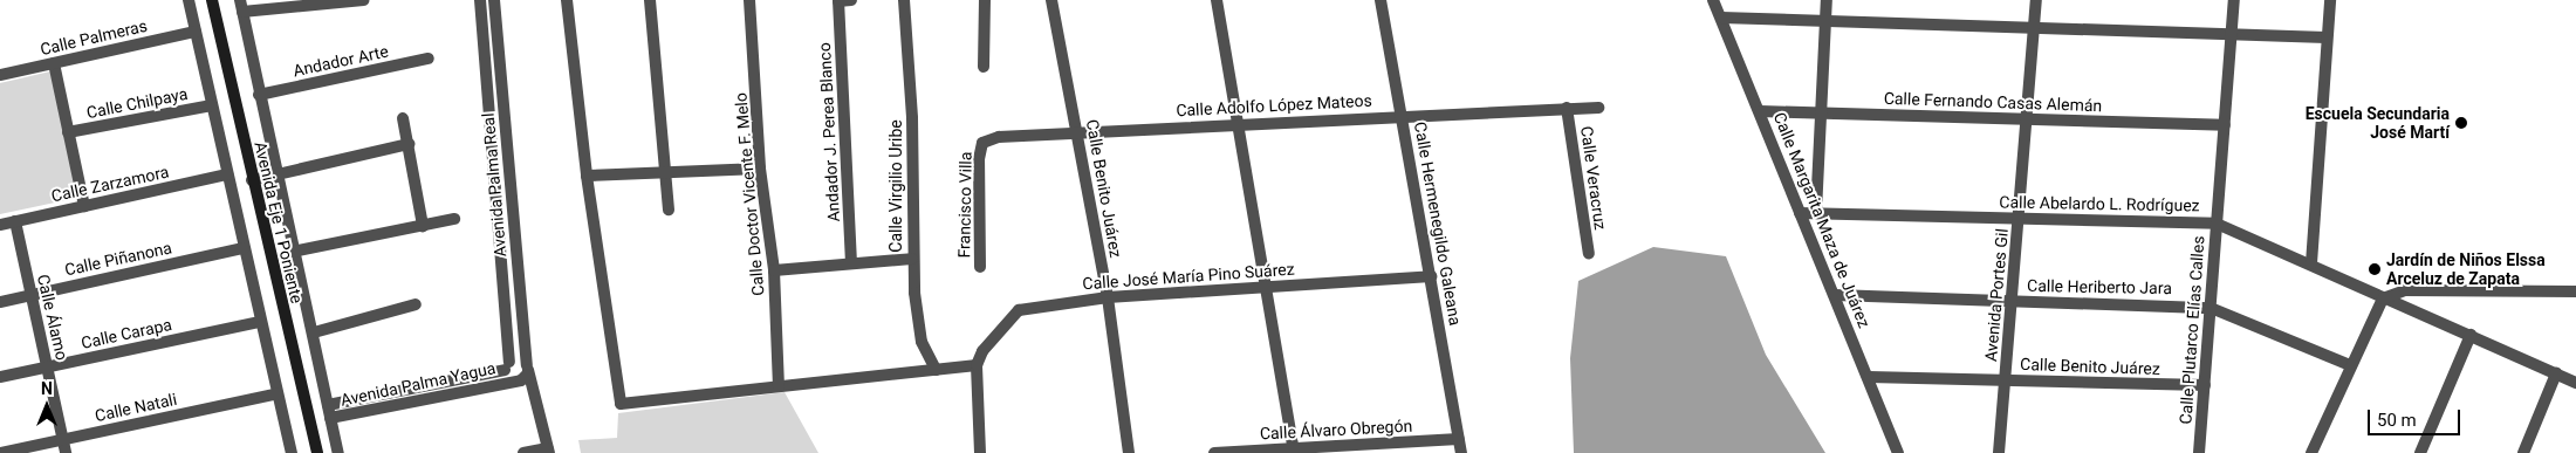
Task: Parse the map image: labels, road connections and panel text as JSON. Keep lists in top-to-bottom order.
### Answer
{
  "streets": {
    "main road": ["Avenida Eje 1 Poniente"],
    "street": [
      "Calle Palmeras",
      "Andador Arte",
      "Calle Fernando Casas Alemán",
      "Calle Chilpaya",
      "Calle Adolfo López Mateos",
      "Andador J. Perea Blanco",
      "Calle Veracruz",
      "Calle Zarzamora",
      "Avenida Palma Real",
      "Calle Virgilio Uribe",
      "Calle Benito Juárez",
      "Calle Doctor Vicente F. Melo",
      "Calle Abelardo L. Rodríguez",
      "Francisco Villa",
      "Calle Margarita Maza de Juárez",
      "Calle Hermenegildo Galeana",
      "Calle Piñanona",
      "Calle José María Pino Suárez",
      "Calle Heriberto Jara",
      "Avenida Portes Gil",
      "Calle Álamo",
      "Calle Plutarco Elías Calles",
      "Calle Carapa",
      "Avenida Palma Yagua",
      "Calle Natali",
      "Calle Álvaro Obregón"
    ]
  },
  "crossings": [
    ["Andador Arte", "Avenida Eje 1 Poniente"],
    ["Calle Fernando Casas Alemán", "Calle Margarita Maza de Juárez"],
    ["Calle Fernando Casas Alemán", "Avenida Portes Gil"],
    ["Calle Fernando Casas Alemán", "Calle Plutarco Elías Calles"],
    ["Calle Adolfo López Mateos", "Calle Veracruz"],
    ["Calle Adolfo López Mateos", "Calle Benito Juárez"],
    ["Calle Adolfo López Mateos", "Francisco Villa"],
    ["Calle Adolfo López Mateos", "Calle Hermenegildo Galeana"],
    ["Calle Zarzamora", "Calle Álamo"],
    ["Avenida Palma Real", "Avenida Palma Yagua"],
    ["Calle Benito Juárez", "Calle Margarita Maza de Juárez"],
    ["Calle Benito Juárez", "Calle José María Pino Suárez"],
    ["Calle Benito Juárez", "Avenida Portes Gil"],
    ["Calle Benito Juárez", "Calle Plutarco Elías Calles"],
    ["Calle Abelardo L. Rodríguez", "Calle Margarita Maza de Juárez"],
    ["Calle Abelardo L. Rodríguez", "Avenida Portes Gil"],
    ["Calle Abelardo L. Rodríguez", "Calle Plutarco Elías Calles"],
    ["Calle Margarita Maza de Juárez", "Calle Heriberto Jara"],
    ["Avenida Eje 1 Poniente", "Avenida Palma Yagua"],
    ["Calle Hermenegildo Galeana", "Calle José María Pino Suárez"],
    ["Calle Hermenegildo Galeana", "Calle Álvaro Obregón"],
    ["Calle Piñanona", "Calle Álamo"],
    ["Calle Heriberto Jara", "Avenida Portes Gil"],
    ["Calle Heriberto Jara", "Calle Plutarco Elías Calles"],
    ["Calle Álamo", "Calle Carapa"],
    ["Calle Álamo", "Calle Natali"]
  ],
  "places": ["Escuela Secundaria José Martí", "Jardín de Niños Elssa Arceluz de Zapata"],
  "scale_bar": "50 m",
  "north": "top"
}
